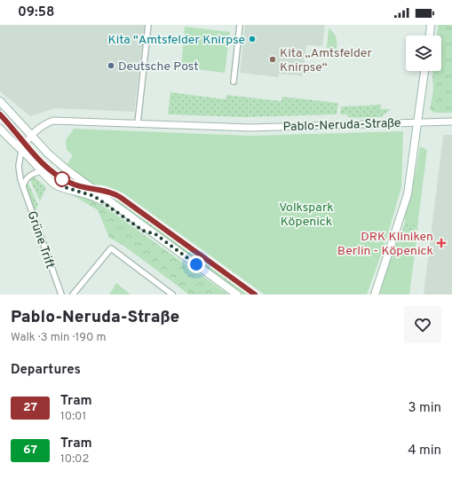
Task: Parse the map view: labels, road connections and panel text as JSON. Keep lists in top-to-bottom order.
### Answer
{
  "streets": {
    "street": ["Pablo-Neruda-Straße", "Grüne Trift"]
  },
  "parks": ["Volkspark Köpenick"],
  "places": {
    "other": ["Kita \"Amtsfelder Knirpse", "Kita „Amtsfelder Knirpse“", "Deutsche Post"],
    "health": ["DRK Kliniken Berlin - Köpenick"]
  },
  "lines": ["tram line 27"],
  "page": {
    "status": "09:58",
    "heading": [
      ["Pablo-Neruda-Straße", "Walk · 3 min · 190 m"],
      "Departures"
    ],
    "list": [
      {
        "mark": "27",
        "name": "Tram",
        "note": "10:01",
        "value": "3 min"
      },
      {
        "mark": "67",
        "name": "Tram",
        "note": "10:02",
        "value": "4 min"
      }
    ]
  }
}
